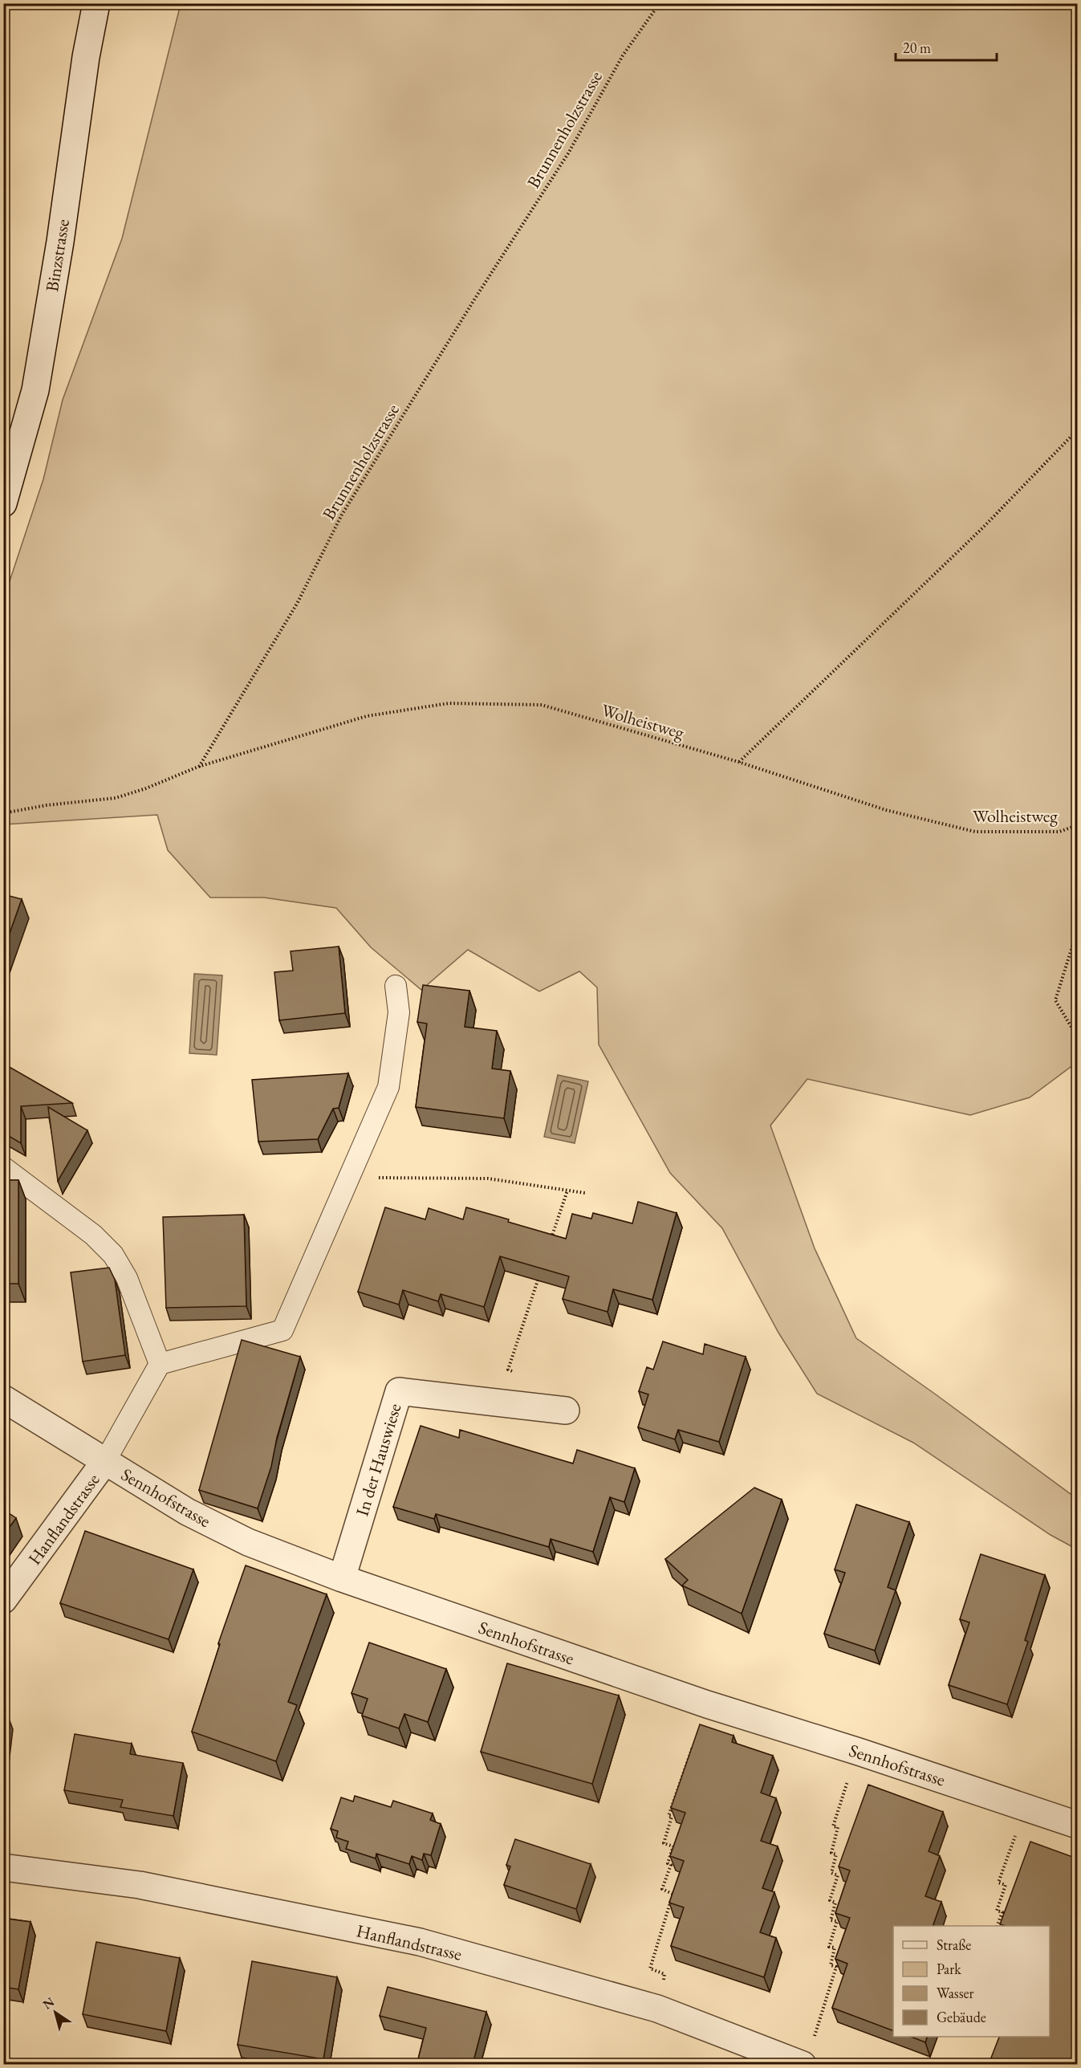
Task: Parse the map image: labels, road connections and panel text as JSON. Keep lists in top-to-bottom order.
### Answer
{
  "streets": {
    "street": [
      "Binzstrasse",
      "In der Hauswiese",
      "Sennhofstrasse",
      "Hanflandstrasse"
    ],
    "path": ["Brunnenholzstrasse", "Wolheistweg"]
  },
  "crossings": [
    ["Brunnenholzstrasse", "Wolheistweg"],
    ["In der Hauswiese", "Sennhofstrasse"],
    ["Sennhofstrasse", "Hanflandstrasse"]
  ],
  "legend": [
    "Straße",
    "Park",
    "Wasser",
    "Gebäude"
  ],
  "scale_bar": "20 m",
  "north": "top left"
}
